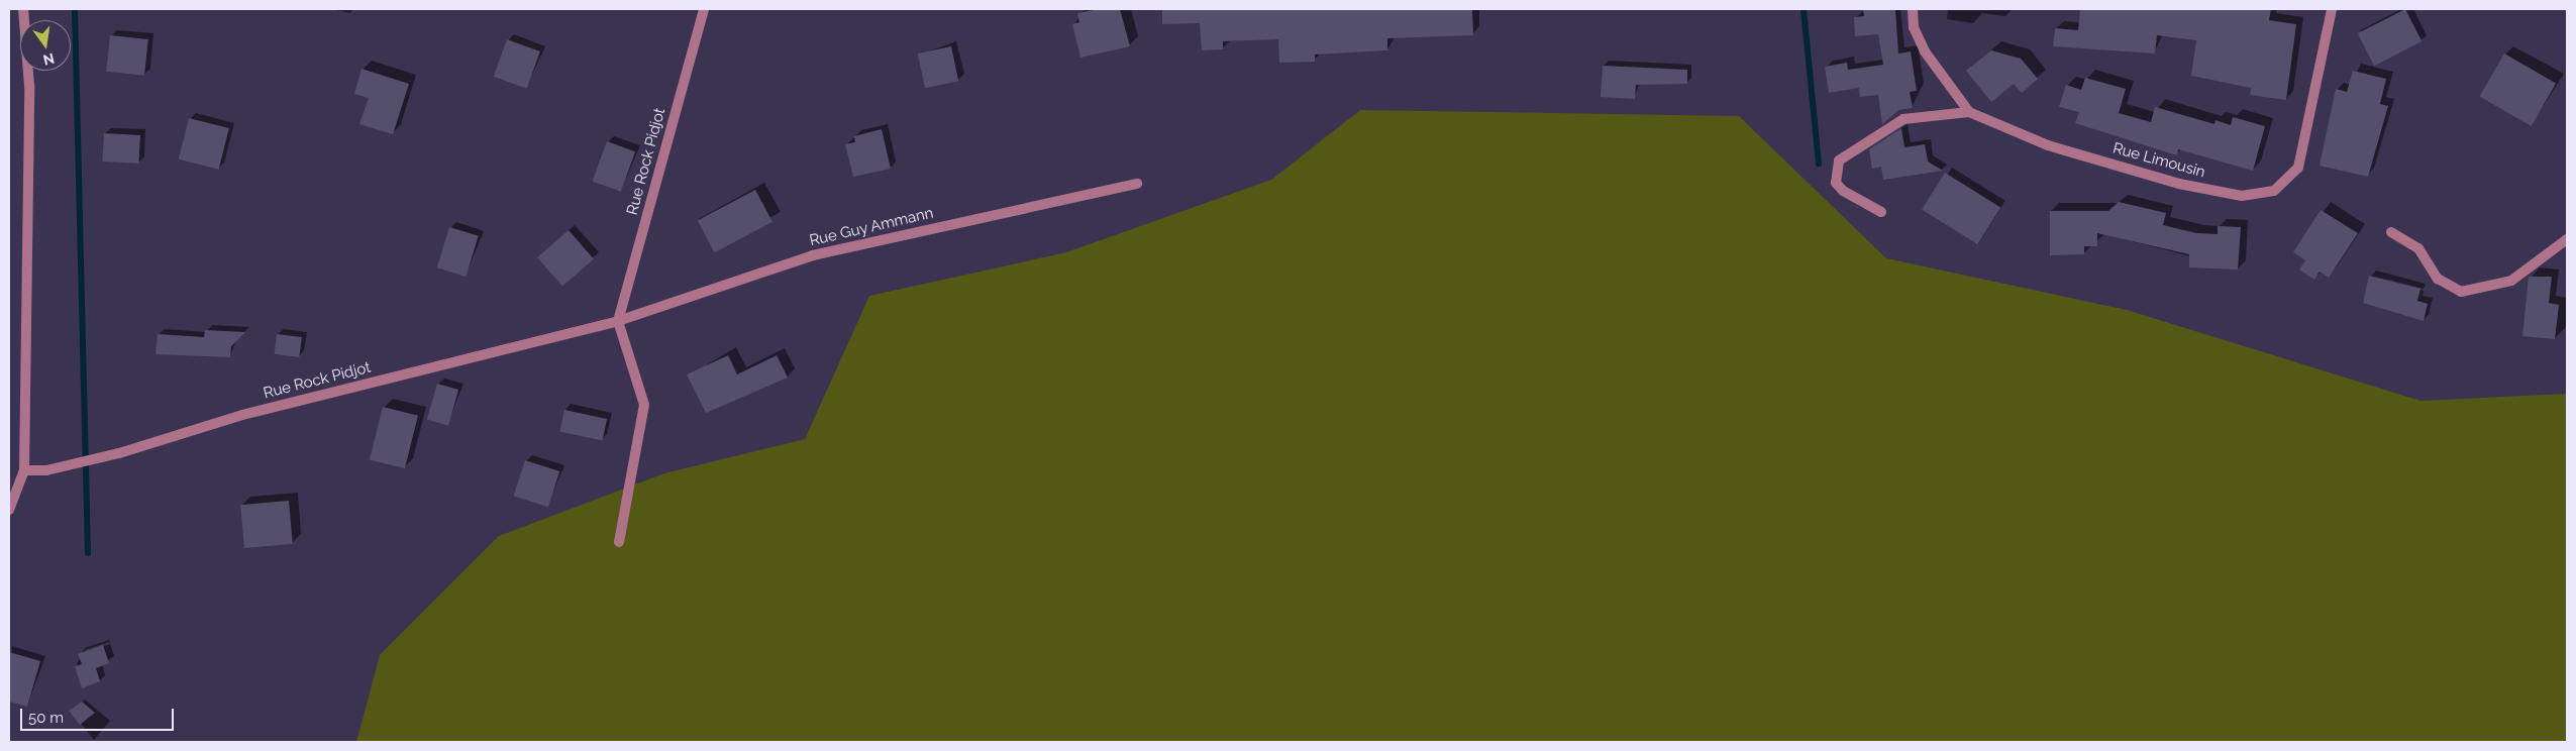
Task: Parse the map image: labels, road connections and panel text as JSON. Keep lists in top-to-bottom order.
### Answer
{
  "streets": {
    "street": ["Rue Limousin", "Rue Rock Pidjot", "Rue Guy Ammann"]
  },
  "crossings": [
    ["Rue Rock Pidjot", "Rue Guy Ammann"]
  ],
  "scale_bar": "50 m",
  "north": "bottom"
}
